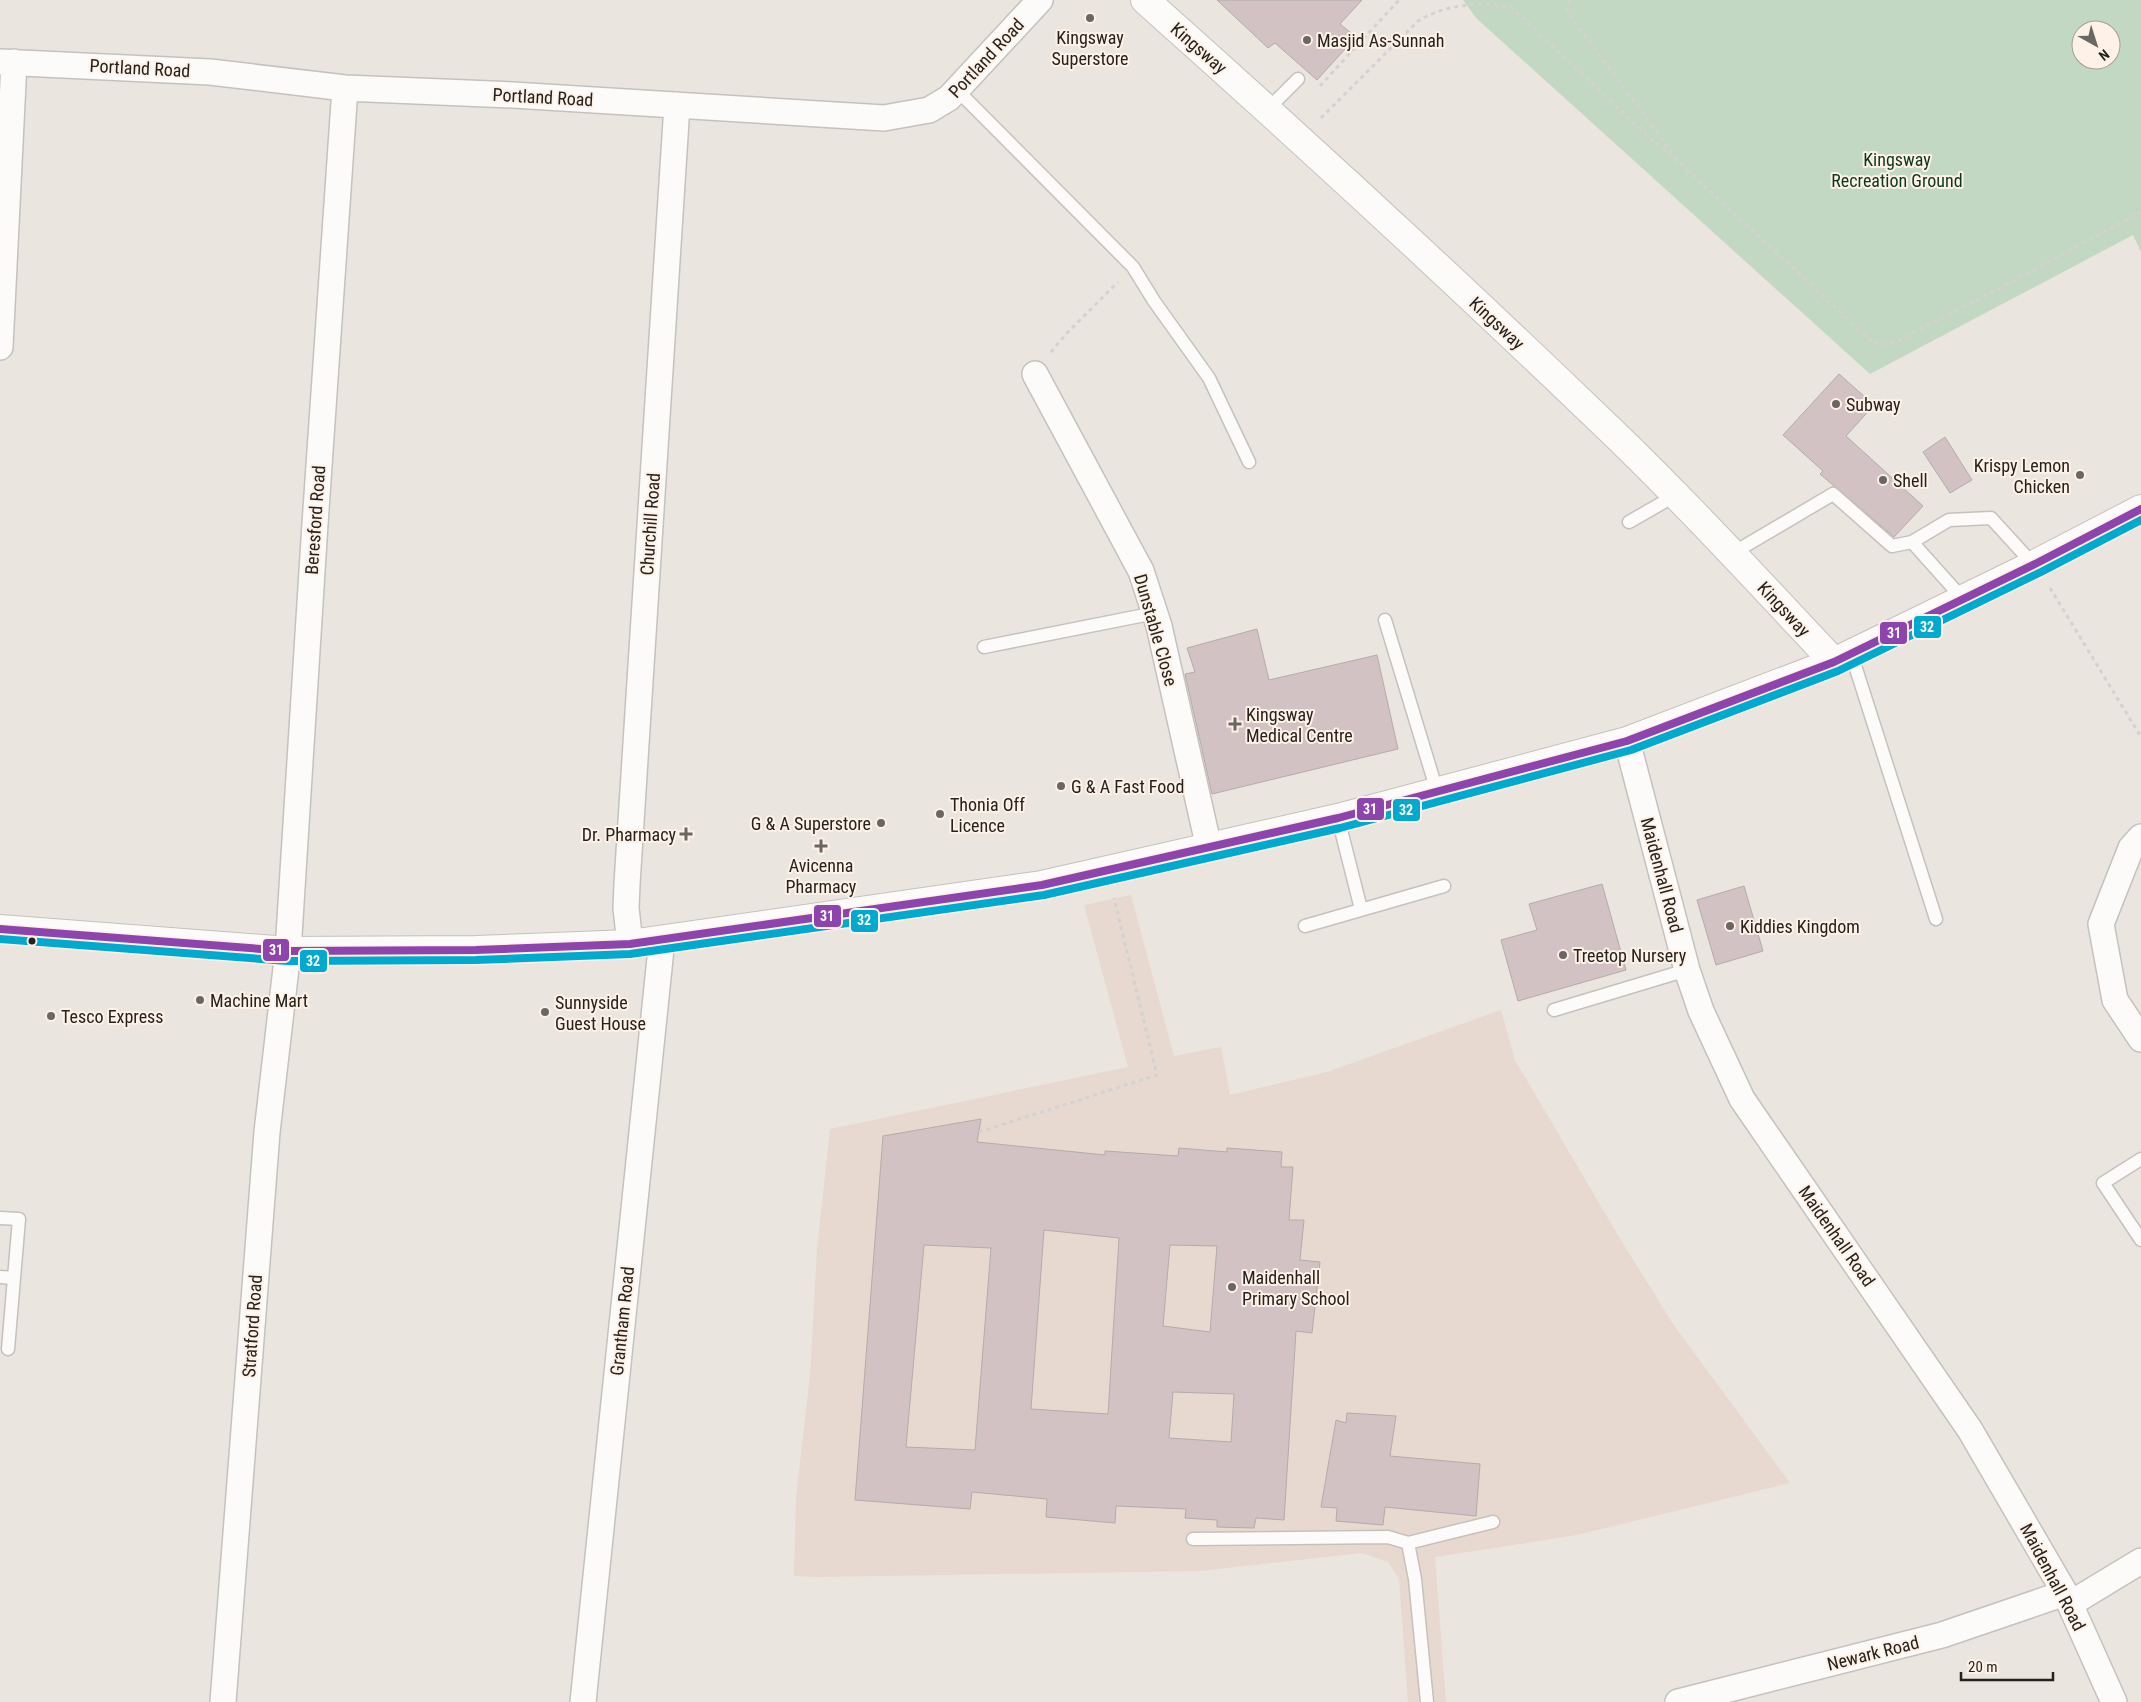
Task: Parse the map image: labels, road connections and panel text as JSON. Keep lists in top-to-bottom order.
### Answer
{
  "streets": {
    "main road": ["Kingsway"],
    "street": [
      "Portland Road",
      "Beresford Road",
      "Churchill Road",
      "Dunstable Close",
      "Maidenhall Road",
      "Grantham Road",
      "Stratford Road",
      "Newark Road"
    ]
  },
  "crossings": [
    ["Portland Road", "Beresford Road"],
    ["Portland Road", "Churchill Road"],
    ["Beresford Road", "Stratford Road"],
    ["Maidenhall Road", "Newark Road"]
  ],
  "parks": ["Kingsway Recreation Ground"],
  "places": {
    "other": [
      "Kingsway Superstore",
      "Masjid As-Sunnah",
      "Subway",
      "Krispy Lemon Chicken",
      "Shell",
      "G & A Fast Food",
      "Thonia Off Licence",
      "G & A Superstore",
      "Kiddies Kingdom",
      "Treetop Nursery",
      "Machine Mart",
      "Sunnyside Guest House",
      "Tesco Express",
      "Maidenhall Primary School"
    ],
    "health": ["Kingsway Medical Centre", "Dr. Pharmacy", "Avicenna Pharmacy"]
  },
  "lines": ["transit line 31", "transit line 32"],
  "scale_bar": "20 m",
  "north": "bottom right"
}
